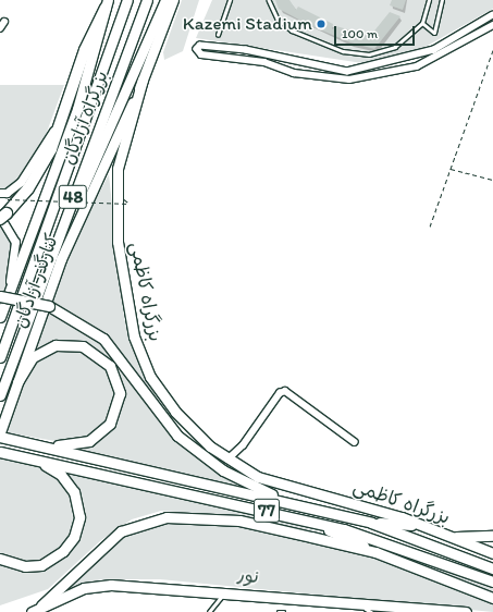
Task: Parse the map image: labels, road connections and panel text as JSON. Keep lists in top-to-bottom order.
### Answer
{
  "streets": {
    "main road": [
      "بزرگراه آزادگان",
      "48",
      "کنارگذر آزادگان",
      "بزرگراه کاظمی",
      "77",
      "نور"
    ]
  },
  "crossings": [
    ["کنارگذر آزادگان", "بزرگراه کاظمی"]
  ],
  "places": ["Kazemi Stadium"],
  "scale_bar": "100 m"
}
